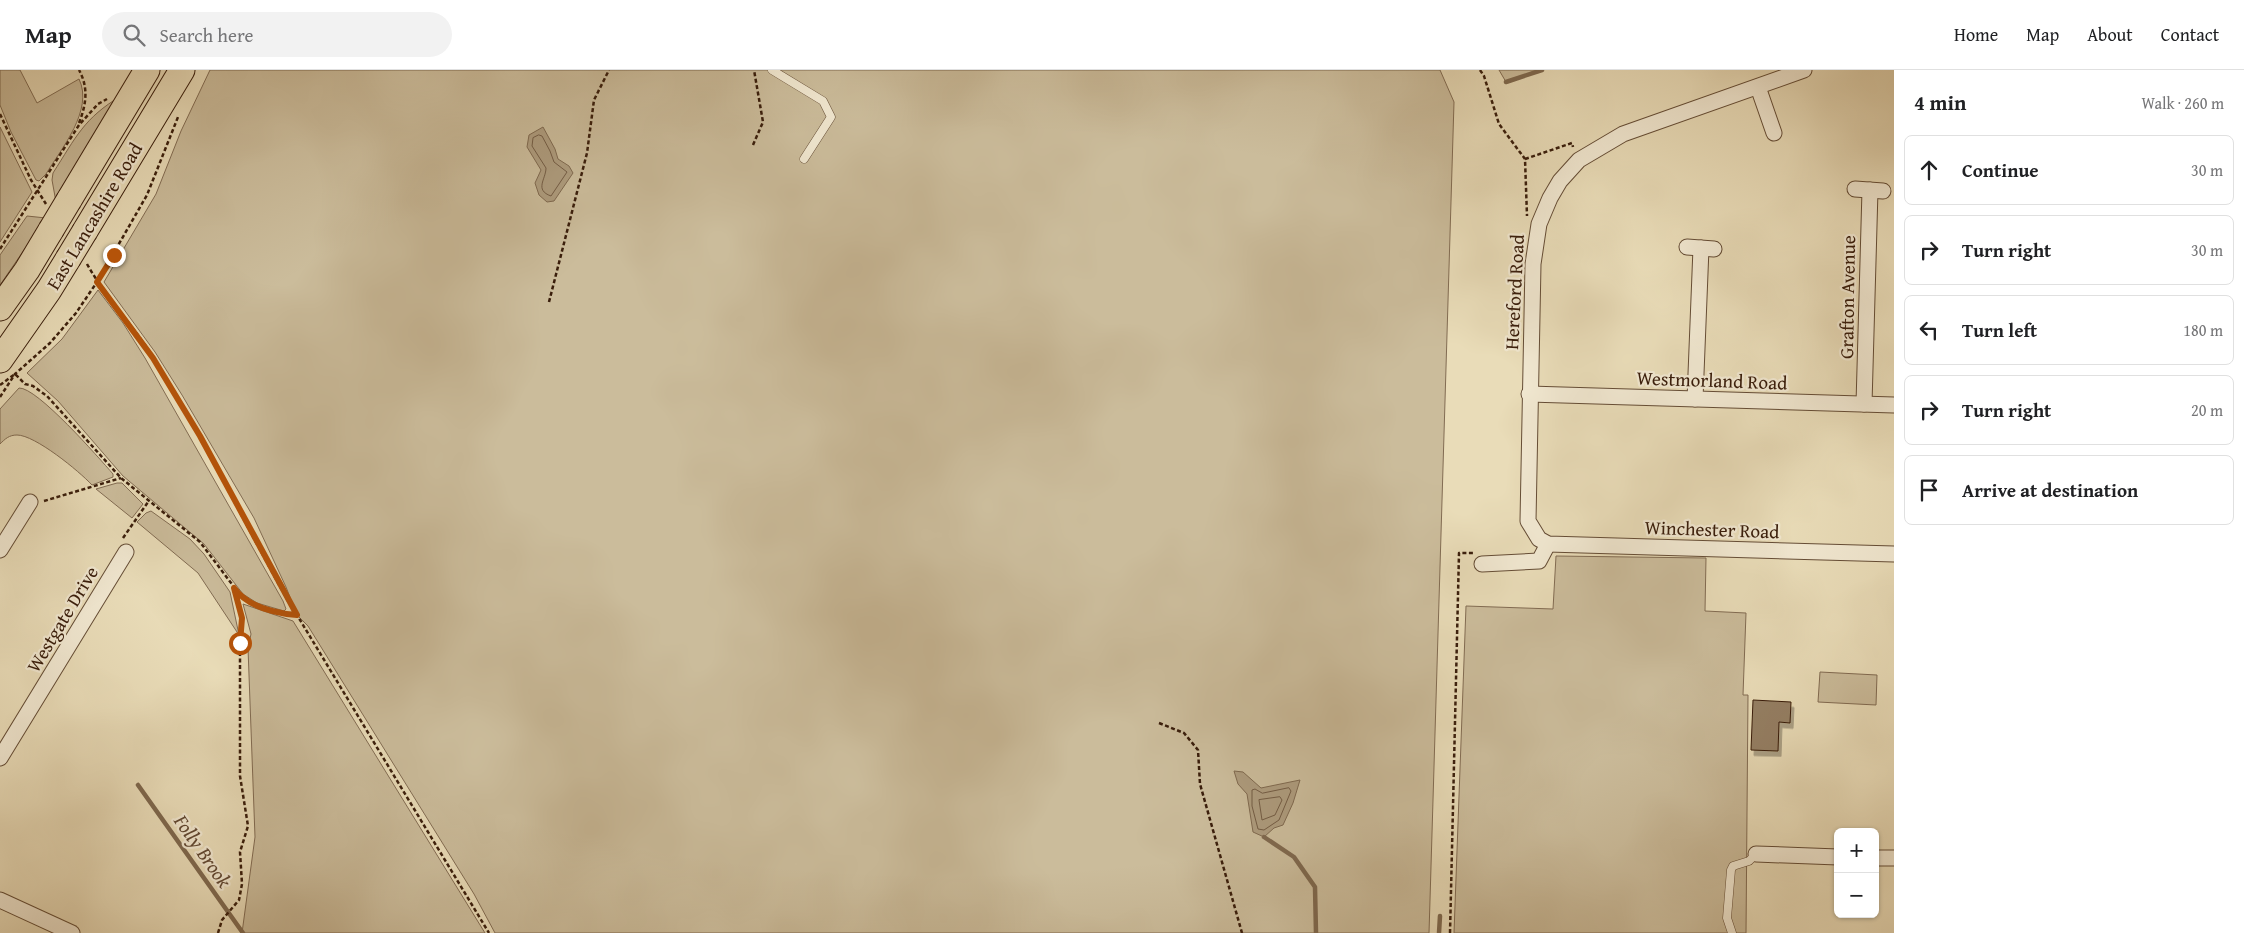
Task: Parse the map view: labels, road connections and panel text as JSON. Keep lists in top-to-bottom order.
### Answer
{
  "streets": {
    "highway": ["East Lancashire Road"],
    "street": [
      "Hereford Road",
      "Grafton Avenue",
      "Westmorland Road",
      "Winchester Road",
      "Westgate Drive"
    ]
  },
  "crossings": [
    ["Hereford Road", "Westmorland Road"],
    ["Hereford Road", "Winchester Road"],
    ["Grafton Avenue", "Westmorland Road"]
  ],
  "water": ["Folly Brook"],
  "page": {
    "header": "Map",
    "search": "Search here",
    "nav": [
      "Home",
      "Map",
      "About",
      "Contact"
    ],
    "heading": ["4 min", "Walk · 260 m"],
    "list": [
      ["Continue", "30 m"],
      ["Turn right", "30 m"],
      ["Turn left", "180 m"],
      ["Turn right", "20 m"],
      "Arrive at destination"
    ],
    "map_buttons": ["+", "−"]
  }
}
